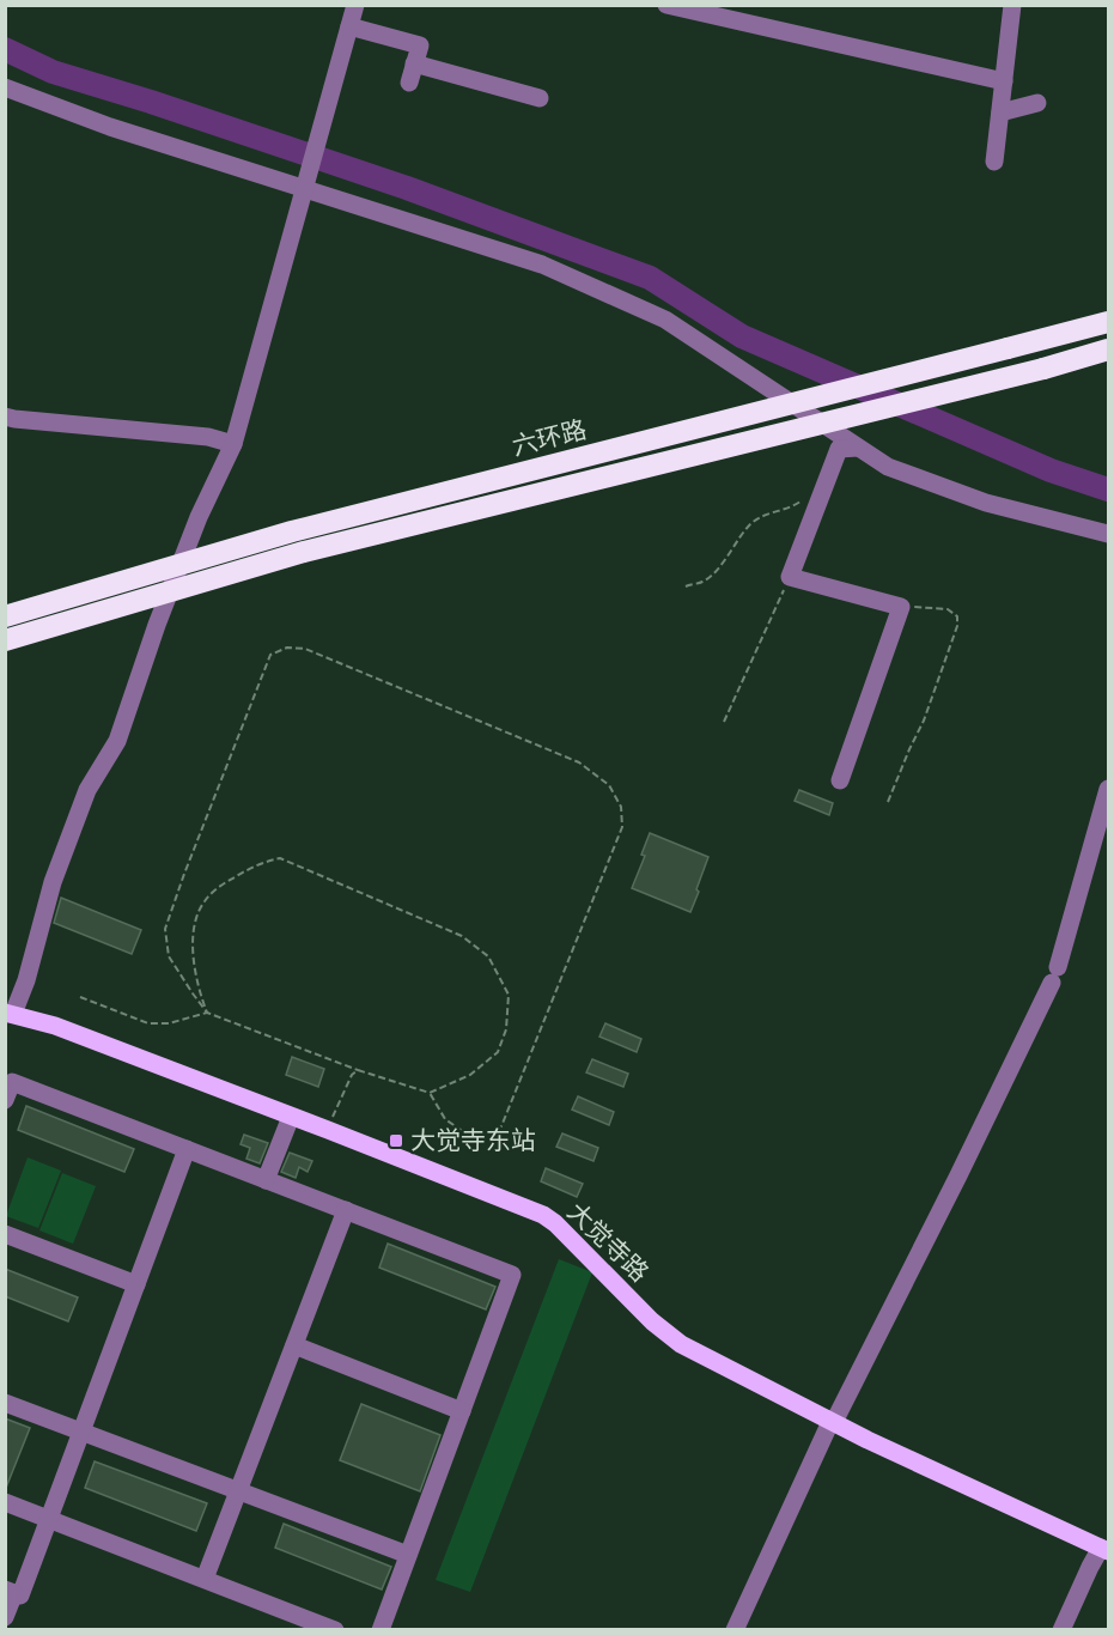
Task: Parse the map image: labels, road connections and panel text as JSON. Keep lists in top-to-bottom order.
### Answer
{
  "streets": {
    "highway": ["六环路"],
    "main road": ["大觉寺路"]
  },
  "places": {
    "transit": ["大觉寺东站"]
  }
}
